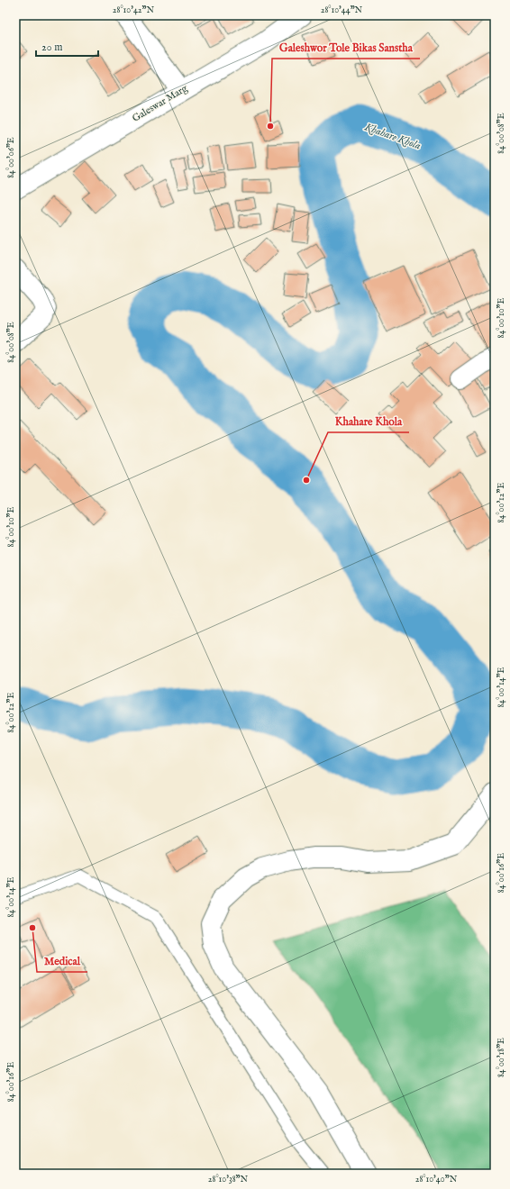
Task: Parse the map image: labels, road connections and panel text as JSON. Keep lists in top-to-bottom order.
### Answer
{
  "streets": {
    "street": ["Galeswar Marg"]
  },
  "water": ["Khahare Khola"],
  "places": ["Galeshwor Tole Bikas Sanstha", "Khahare Khola", "Medical"],
  "scale_bar": "20 m",
  "coordinates": [
    "28°10'42\"N",
    "28°10'44\"N",
    "84°00'08\"E",
    "84°00'06\"E",
    "84°00'10\"E",
    "84°00'12\"E",
    "84°00'14\"E",
    "84°00'16\"E",
    "84°00'18\"E",
    "28°10'38\"N",
    "28°10'40\"N"
  ]
}
